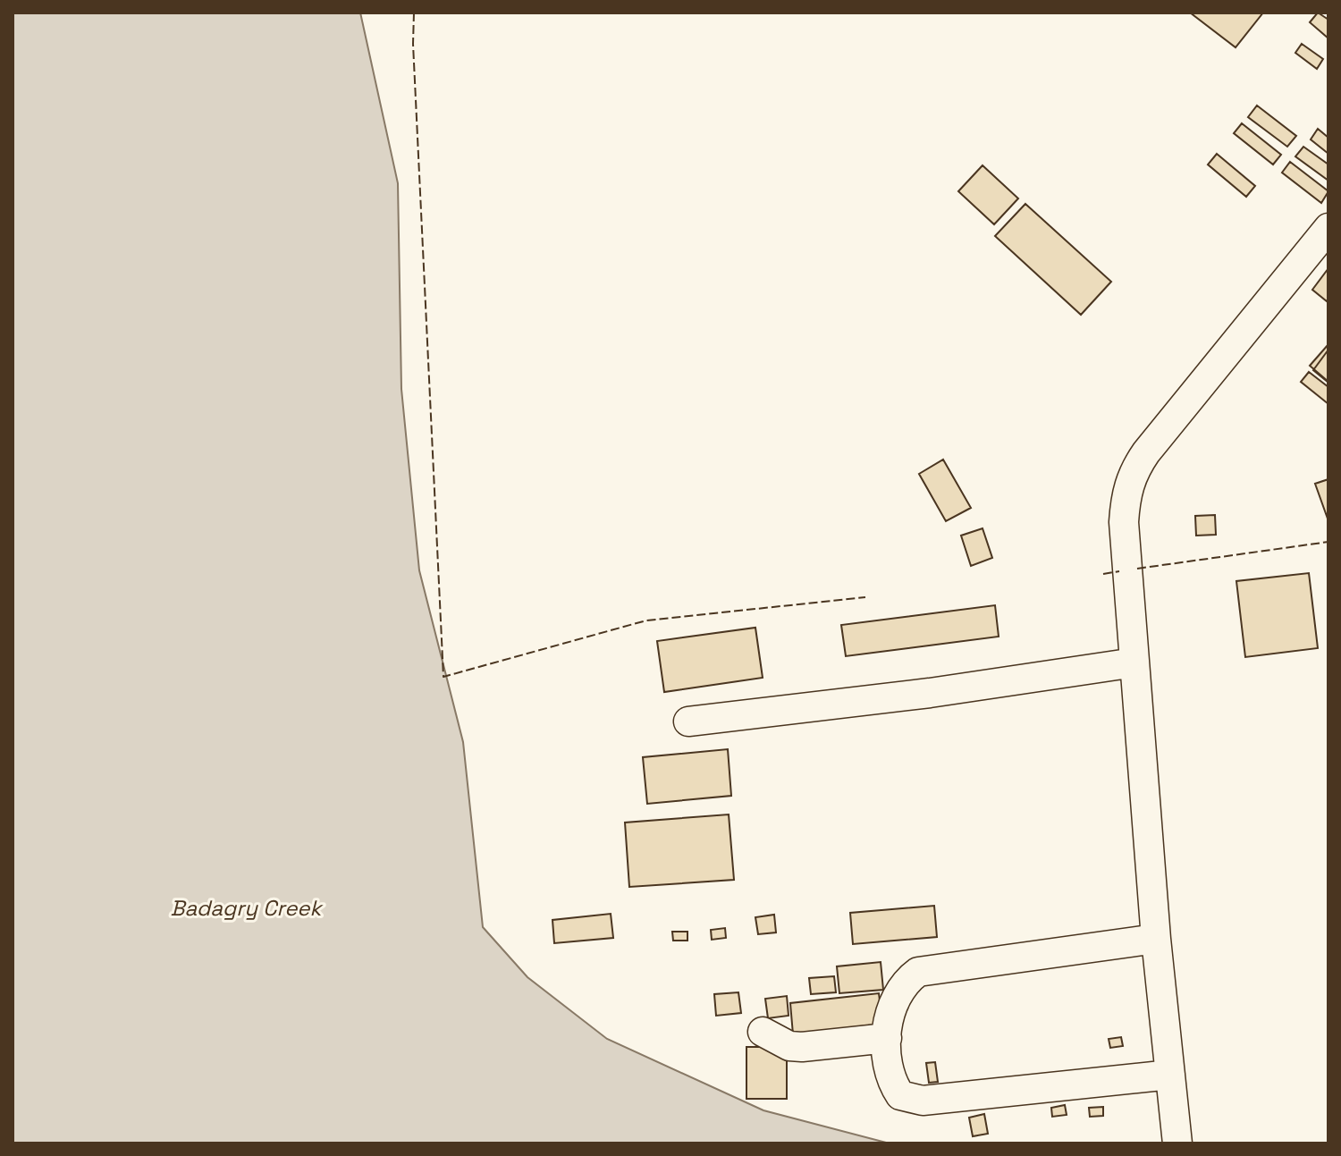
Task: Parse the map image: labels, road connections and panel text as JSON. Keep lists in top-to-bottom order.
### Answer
{
  "water": ["Badagry Creek"]
}
